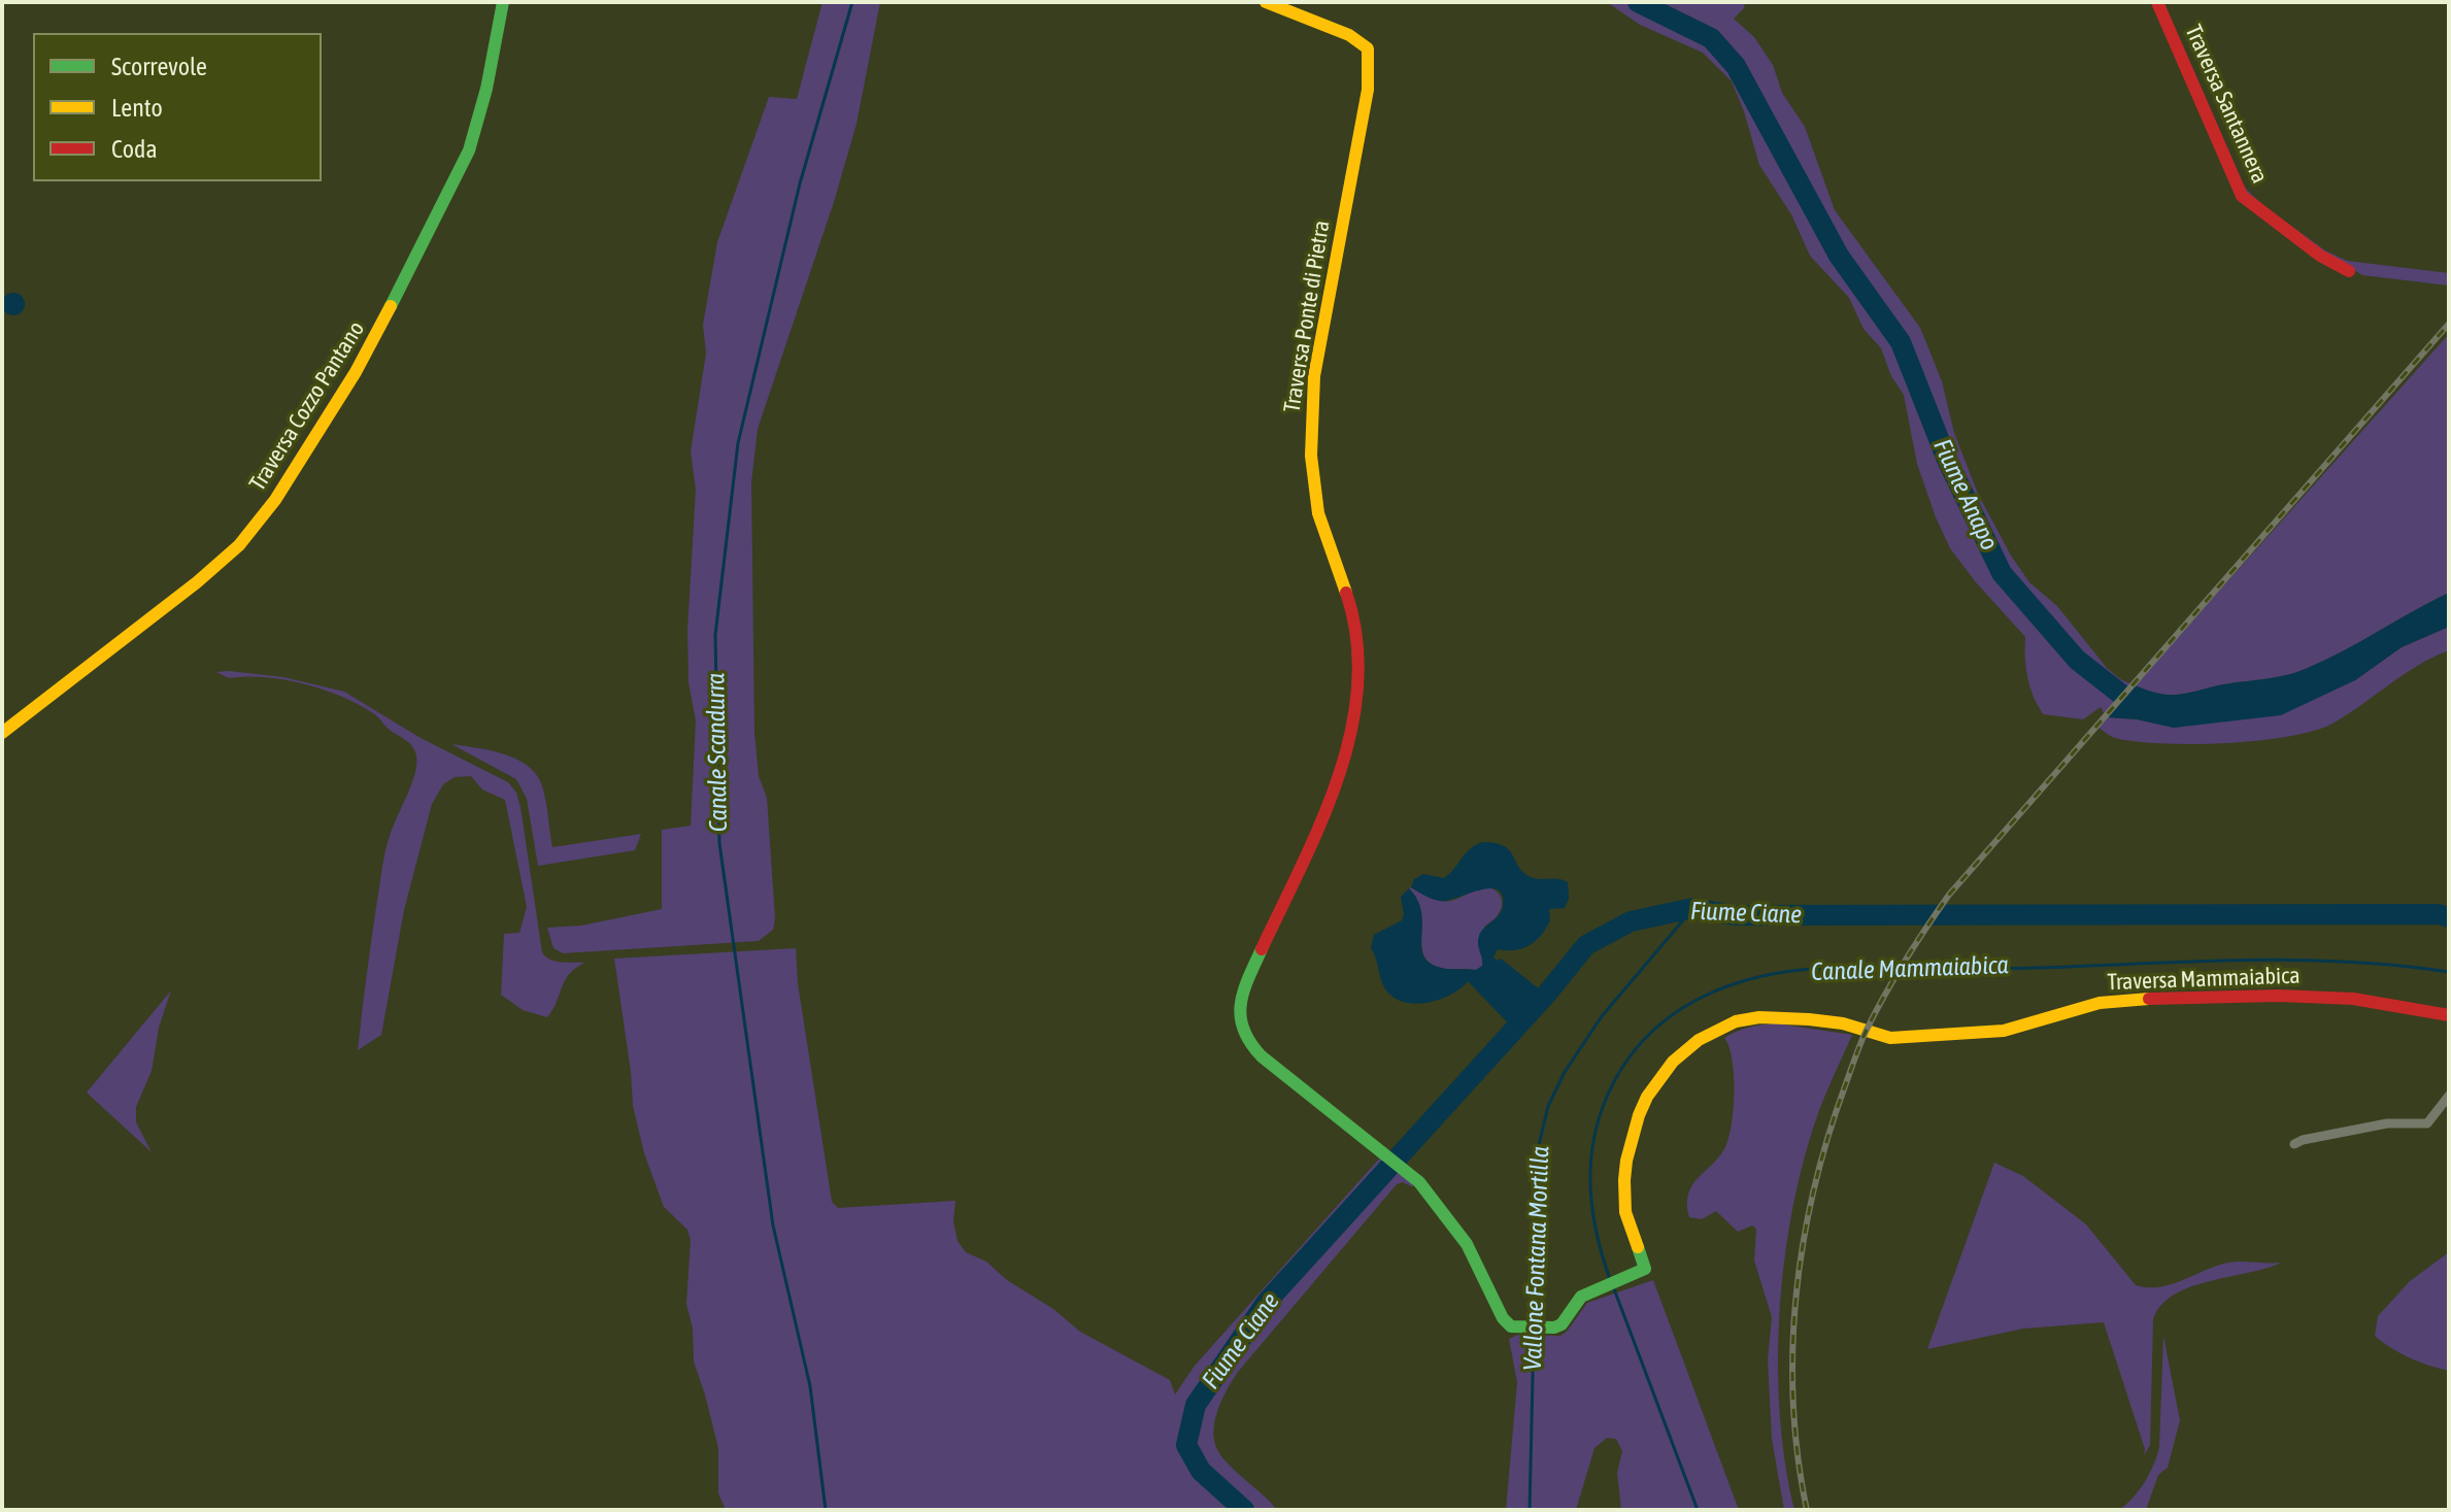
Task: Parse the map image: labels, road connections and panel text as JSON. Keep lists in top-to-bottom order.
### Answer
{
  "streets": {
    "street": [
      "Traversa Santannera",
      "Traversa Ponte di Pietra",
      "Traversa Cozzo Pantano",
      "Traversa Mammaiabica"
    ]
  },
  "crossings": [
    ["Traversa Ponte di Pietra", "Traversa Mammaiabica"]
  ],
  "water": [
    "Fiume Anapo",
    "Canale Scandurra",
    "Fiume Ciane",
    "Canale Mammaiabica",
    "Vallone Fontana Mortilla"
  ],
  "legend": ["Scorrevole", "Lento", "Coda"]
}
